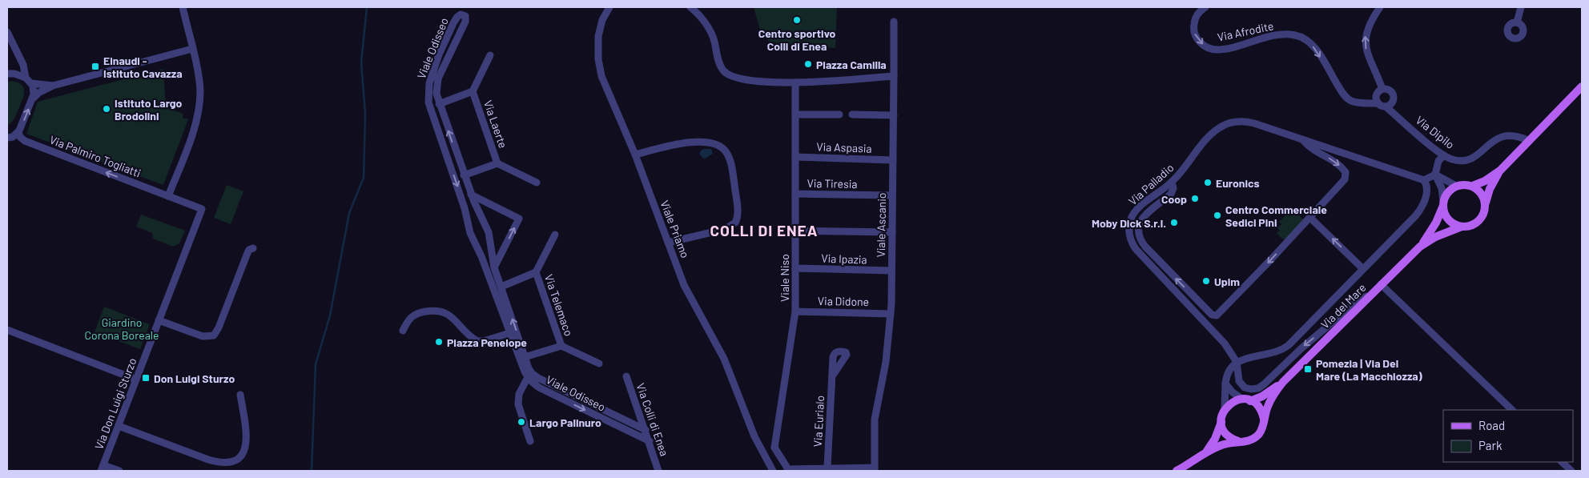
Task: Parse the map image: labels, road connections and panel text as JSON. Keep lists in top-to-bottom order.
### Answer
{
  "streets": {
    "main road": ["Via del Mare"],
    "street": [
      "Via Afrodite",
      "Viale Odisseo",
      "Via Laerte",
      "Via Dipilo",
      "Via Aspasia",
      "Via Palmiro Togliatti",
      "Via Tiresia",
      "Via Palladio",
      "Viale Ascanio",
      "Viale Priamo",
      "Via Ipazia",
      "Viale Niso",
      "Via Didone",
      "Via Telemaco",
      "Via Don Luigi Sturzo",
      "Via Colli di Enea",
      "Via Eurialo"
    ]
  },
  "crossings": [
    ["Via Afrodite", "Via Dipilo"],
    ["Viale Odisseo", "Via Laerte"],
    ["Viale Odisseo", "Via Telemaco"],
    ["Viale Odisseo", "Via Colli di Enea"],
    ["Via Aspasia", "Viale Ascanio"],
    ["Via Aspasia", "Viale Niso"],
    ["Via Palmiro Togliatti", "Via Don Luigi Sturzo"],
    ["Via Tiresia", "Viale Ascanio"],
    ["Via Tiresia", "Viale Niso"],
    ["Via Palladio", "Via del Mare"],
    ["Viale Ascanio", "Via Ipazia"],
    ["Viale Ascanio", "Via Didone"],
    ["Via Ipazia", "Viale Niso"],
    ["Viale Niso", "Via Didone"]
  ],
  "one_way": ["Via Palmiro Togliatti"],
  "districts": ["COLLI DI ENEA"],
  "parks": ["Giardino Corona Boreale"],
  "places": {
    "other": [
      "Centro sportivo Colli di Enea",
      "Piazza Camilla",
      "Istituto Largo Brodolini",
      "Euronics",
      "Coop",
      "Centro Commerciale Sedici Pini",
      "Moby Dick S.r.l.",
      "Upim",
      "Piazza Penelope",
      "Largo Palinuro"
    ],
    "transit": ["Einaudi - Istituto Cavazza", "Pomezia | Via Del Mare (La Macchiozza)", "Don Luigi Sturzo"]
  },
  "legend": ["Road", "Park"]
}
